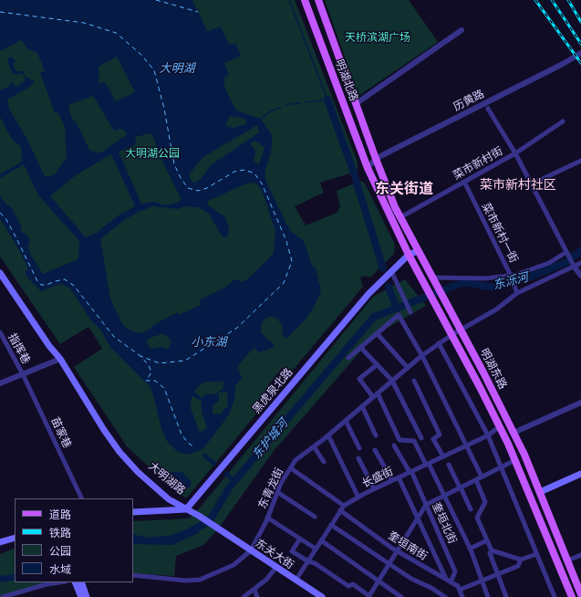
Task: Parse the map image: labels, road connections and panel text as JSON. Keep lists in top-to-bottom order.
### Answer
{
  "streets": {
    "main road": [
      "明湖北路",
      "明湖东路",
      "黑虎泉北路",
      "大明湖路",
      "东关大街"
    ],
    "street": [
      "历黄路",
      "菜市新村街",
      "菜市新村一街",
      "指挥巷",
      "苗家巷",
      "长盛街",
      "东青龙街",
      "奎垣北街",
      "奎垣南街"
    ]
  },
  "crossings": [
    ["明湖北路", "历黄路"],
    ["明湖北路", "明湖东路"],
    ["历黄路", "明湖东路"],
    ["菜市新村街", "菜市新村一街"],
    ["菜市新村街", "明湖东路"],
    ["菜市新村一街", "东青龙街"],
    ["指挥巷", "苗家巷"],
    ["明湖东路", "黑虎泉北路"],
    ["明湖东路", "长盛街"],
    ["明湖东路", "东青龙街"],
    ["黑虎泉北路", "大明湖路"],
    ["黑虎泉北路", "东关大街"],
    ["长盛街", "奎垣北街"],
    ["长盛街", "奎垣南街"],
    ["长盛街", "东关大街"],
    ["大明湖路", "东关大街"],
    ["东青龙街", "奎垣南街"],
    ["东青龙街", "东关大街"],
    ["奎垣北街", "奎垣南街"]
  ],
  "districts": ["菜市新村社区", "东关街道"],
  "water": [
    "大明湖",
    "东泺河",
    "小东湖",
    "东护城河"
  ],
  "parks": ["天桥滨湖广场", "大明湖公园"],
  "legend": [
    "道路",
    "铁路",
    "公园",
    "水域"
  ]
}
